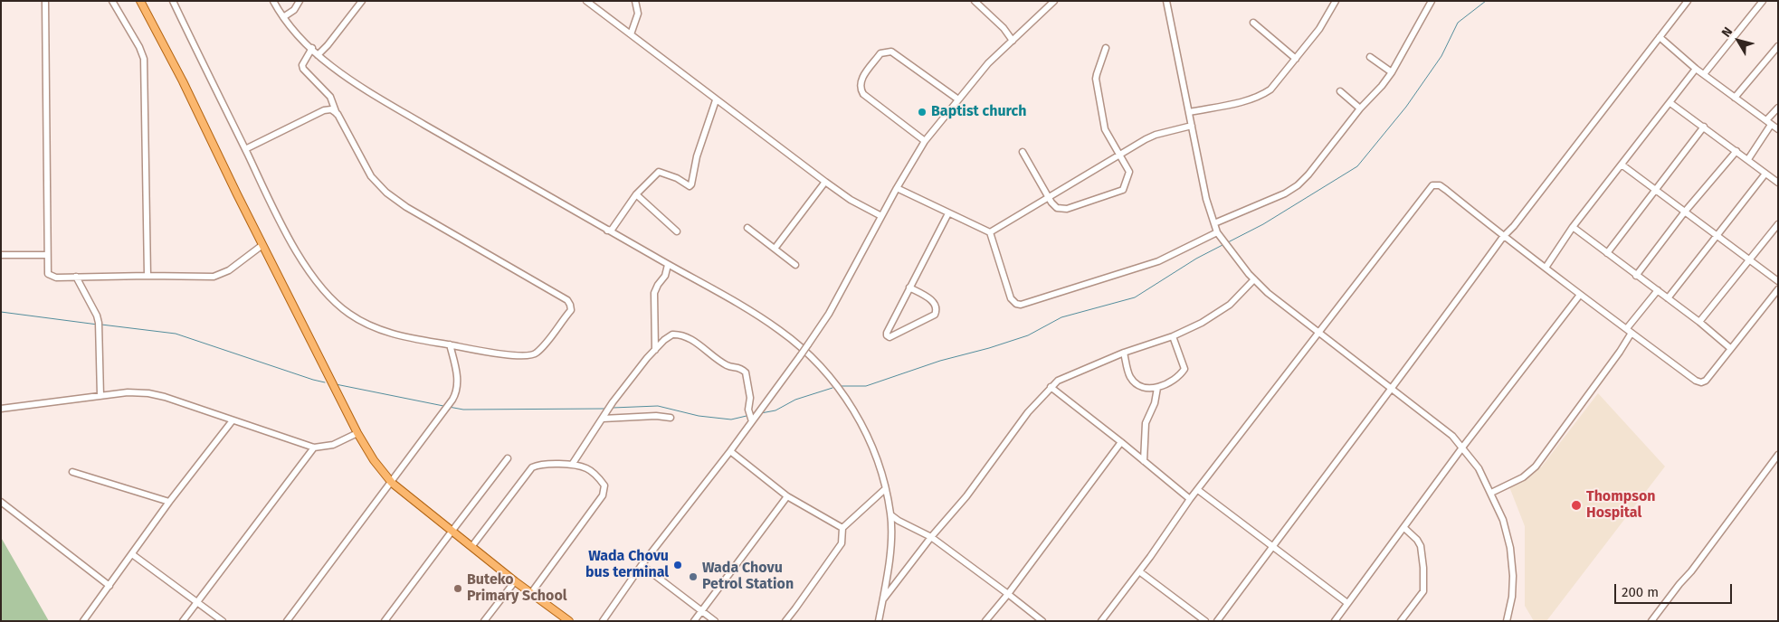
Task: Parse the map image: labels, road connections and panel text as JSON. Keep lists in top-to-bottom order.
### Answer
{
  "places": [
    "Baptist church",
    "Thompson Hospital",
    "Wada Chovu bus terminal",
    "Wada Chovu Petrol Station",
    "Buteko Primary School"
  ],
  "scale_bar": "200 m",
  "north": "top left"
}
